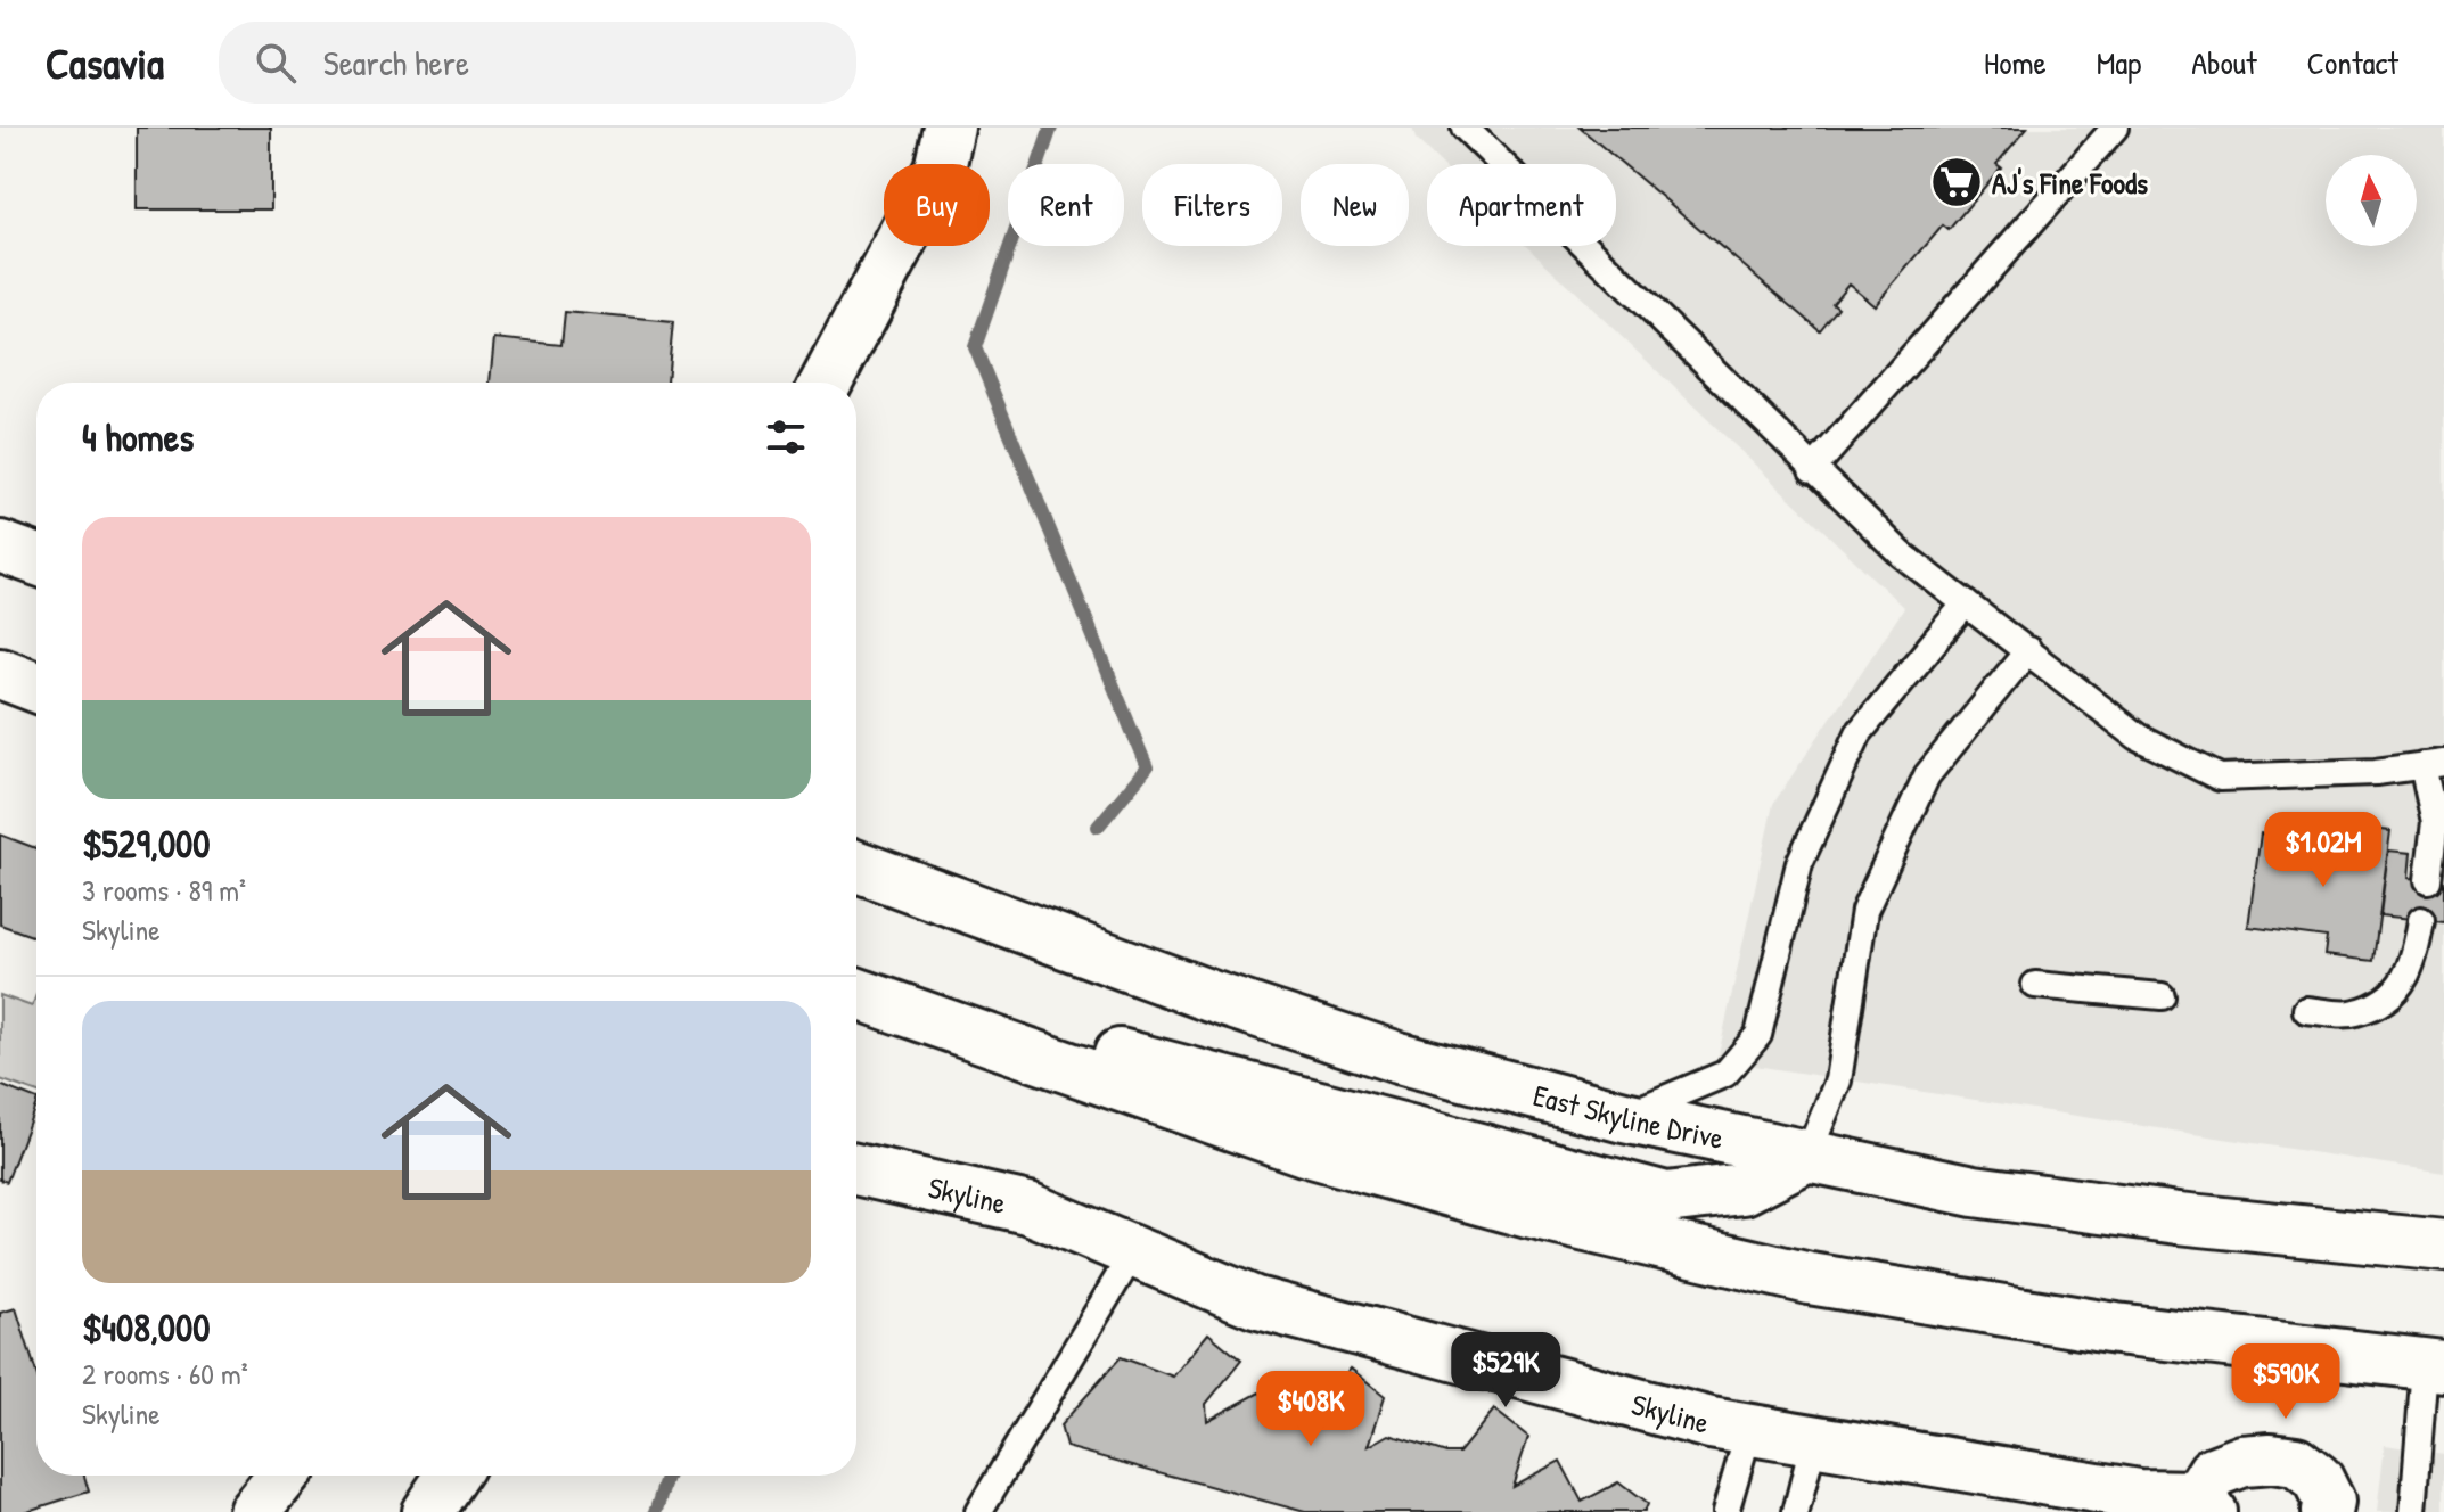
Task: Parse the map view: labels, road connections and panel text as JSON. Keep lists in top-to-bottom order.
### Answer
{
  "streets": {
    "main road": ["East Skyline Drive", "Skyline"]
  },
  "places": {
    "supermarket": ["AJ's Fine Foods"]
  },
  "north": "top",
  "page": {
    "header": "Casavia",
    "search": "Search here",
    "nav": [
      "Home",
      "Map",
      "About",
      "Contact"
    ],
    "chip": [
      "Buy",
      "Rent",
      "Filters",
      "New",
      "Apartment"
    ],
    "heading": "4 homes",
    "list": [
      {
        "name": "$529,000",
        "note": "3 rooms · 89 m² · Skyline"
      },
      {
        "name": "$408,000",
        "note": "2 rooms · 60 m² · Skyline"
      }
    ],
    "price": [
      "$1.02M",
      "$529K",
      "$590K",
      "$408K"
    ]
  }
}
